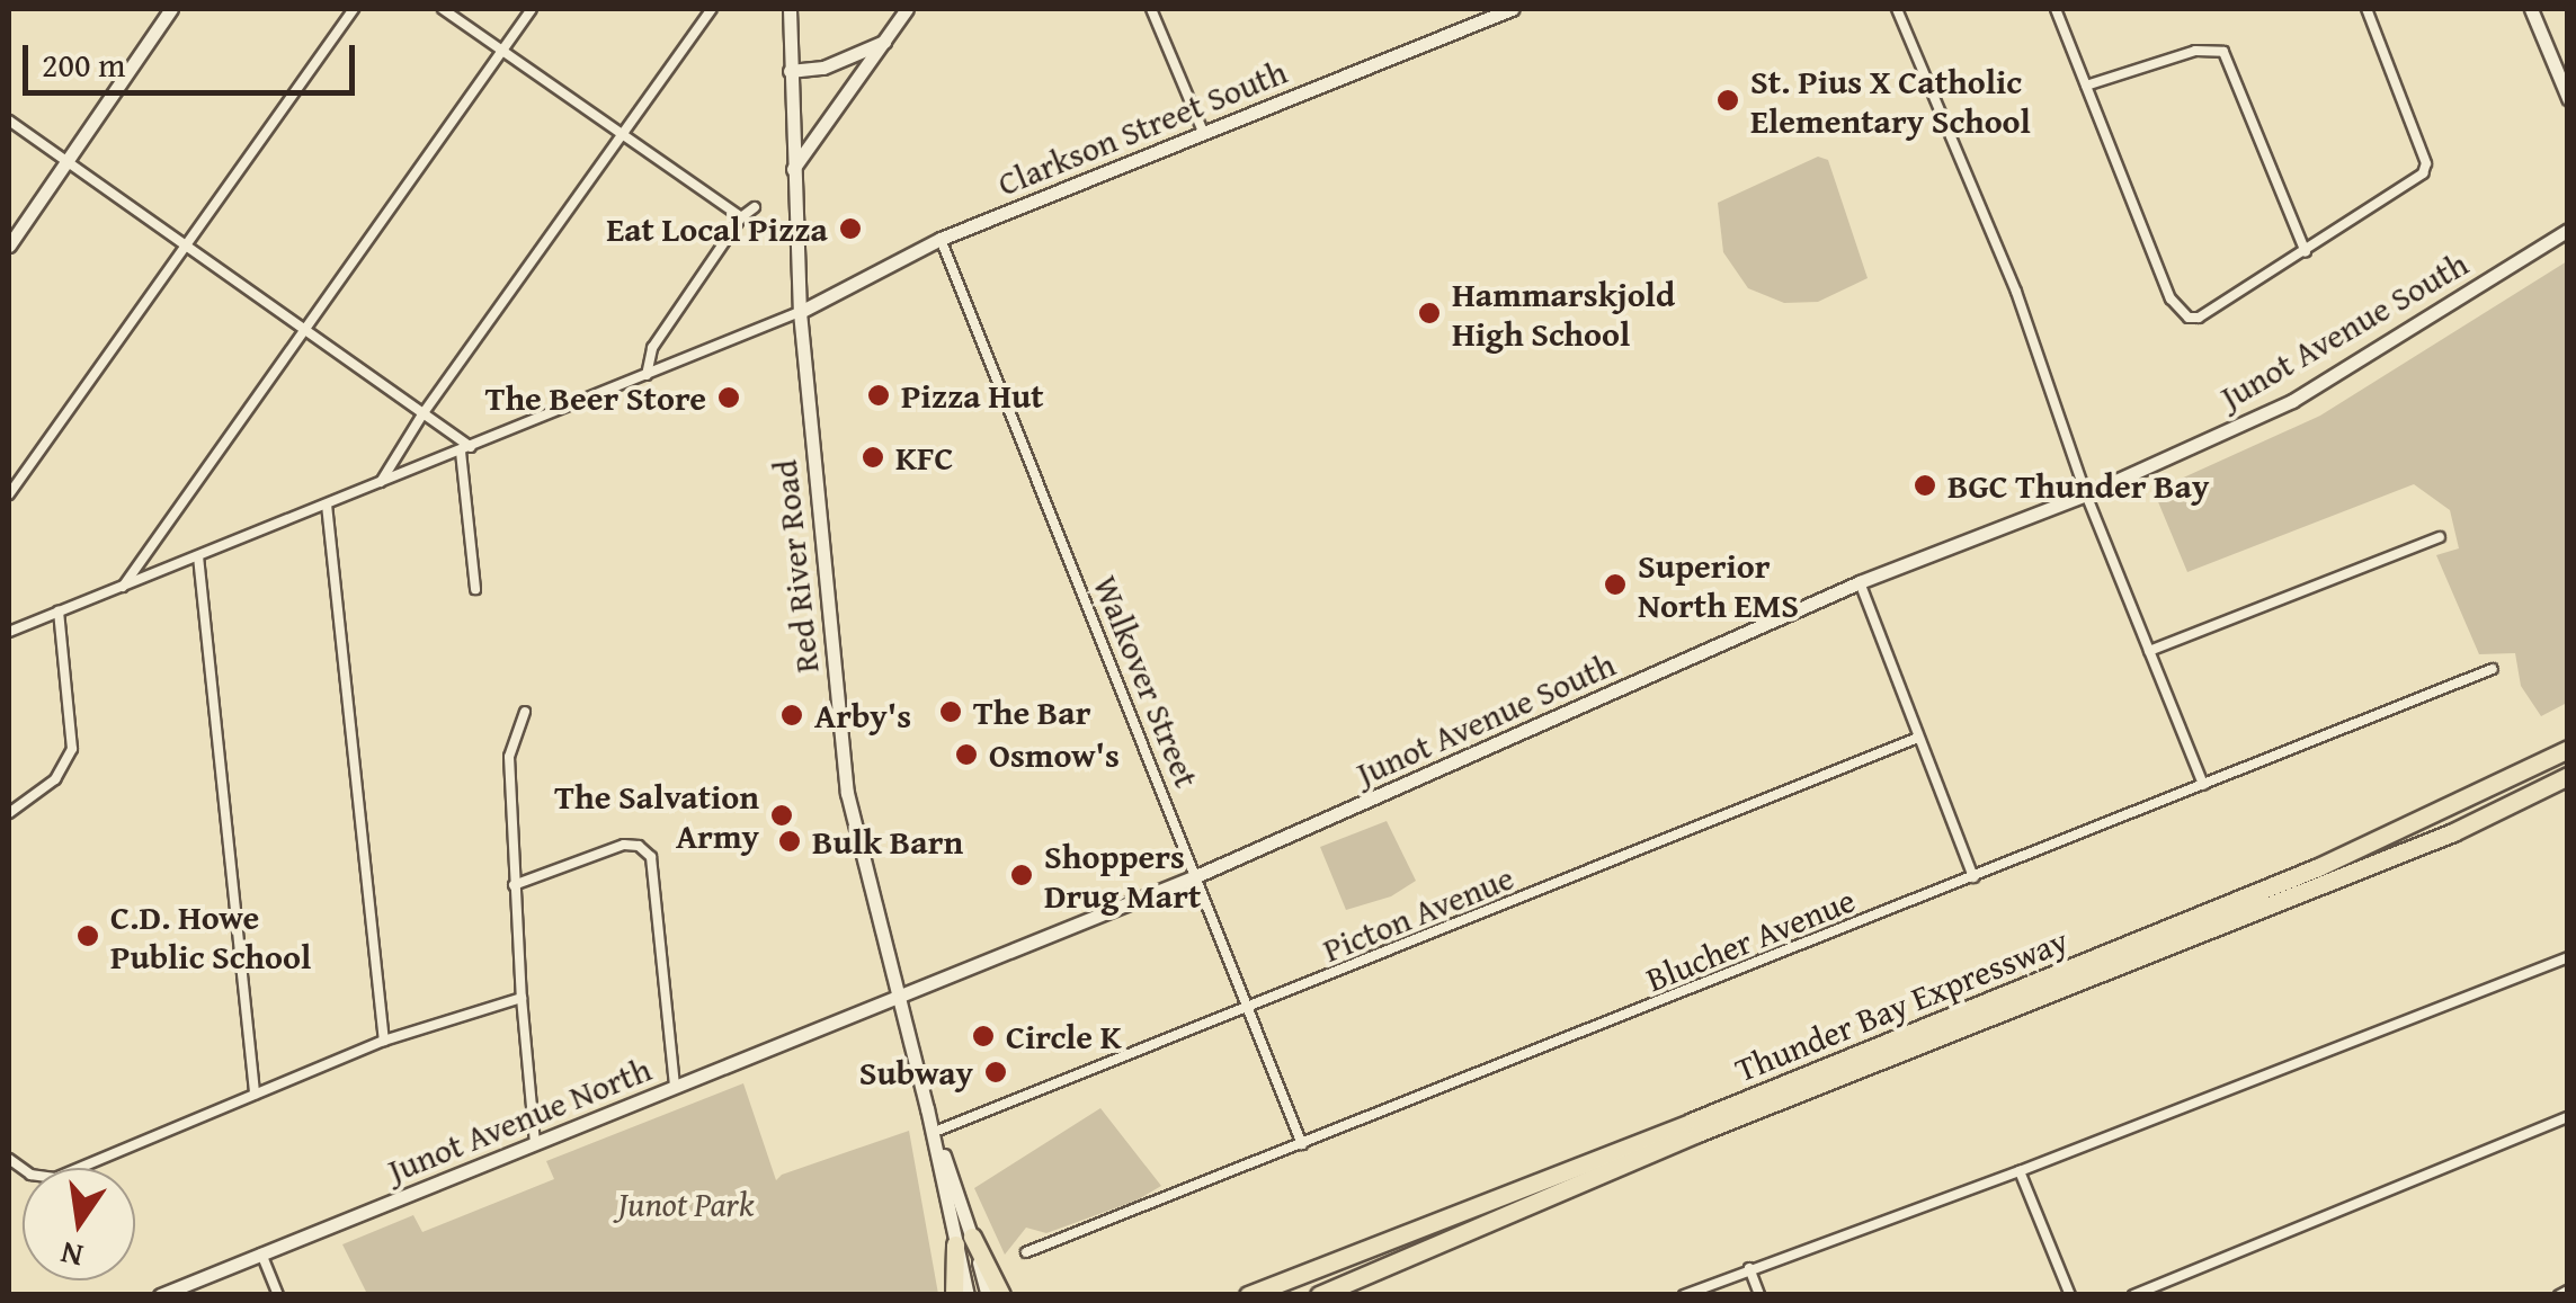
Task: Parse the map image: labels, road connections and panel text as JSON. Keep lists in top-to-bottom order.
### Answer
{
  "streets": {
    "highway": ["Thunder Bay Expressway"],
    "main road": [
      "Clarkson Street South",
      "Junot Avenue South",
      "Red River Road",
      "Junot Avenue North"
    ],
    "street": ["Walkover Street", "Picton Avenue", "Blucher Avenue"]
  },
  "crossings": [
    ["Clarkson Street South", "Red River Road"],
    ["Clarkson Street South", "Walkover Street"],
    ["Junot Avenue South", "Red River Road"],
    ["Junot Avenue South", "Walkover Street"],
    ["Junot Avenue South", "Junot Avenue North"],
    ["Red River Road", "Junot Avenue North"],
    ["Walkover Street", "Picton Avenue"],
    ["Walkover Street", "Blucher Avenue"]
  ],
  "parks": ["Junot Park"],
  "places": [
    "St. Pius X Catholic Elementary School",
    "Eat Local Pizza",
    "Hammarskjold High School",
    "Pizza Hut",
    "The Beer Store",
    "KFC",
    "BGC Thunder Bay",
    "Superior North EMS",
    "The Bar",
    "Arby's",
    "Osmow's",
    "The Salvation Army",
    "Bulk Barn",
    "Shoppers Drug Mart",
    "C.D. Howe Public School",
    "Circle K",
    "Subway"
  ],
  "scale_bar": "200 m",
  "north": "bottom"
}
